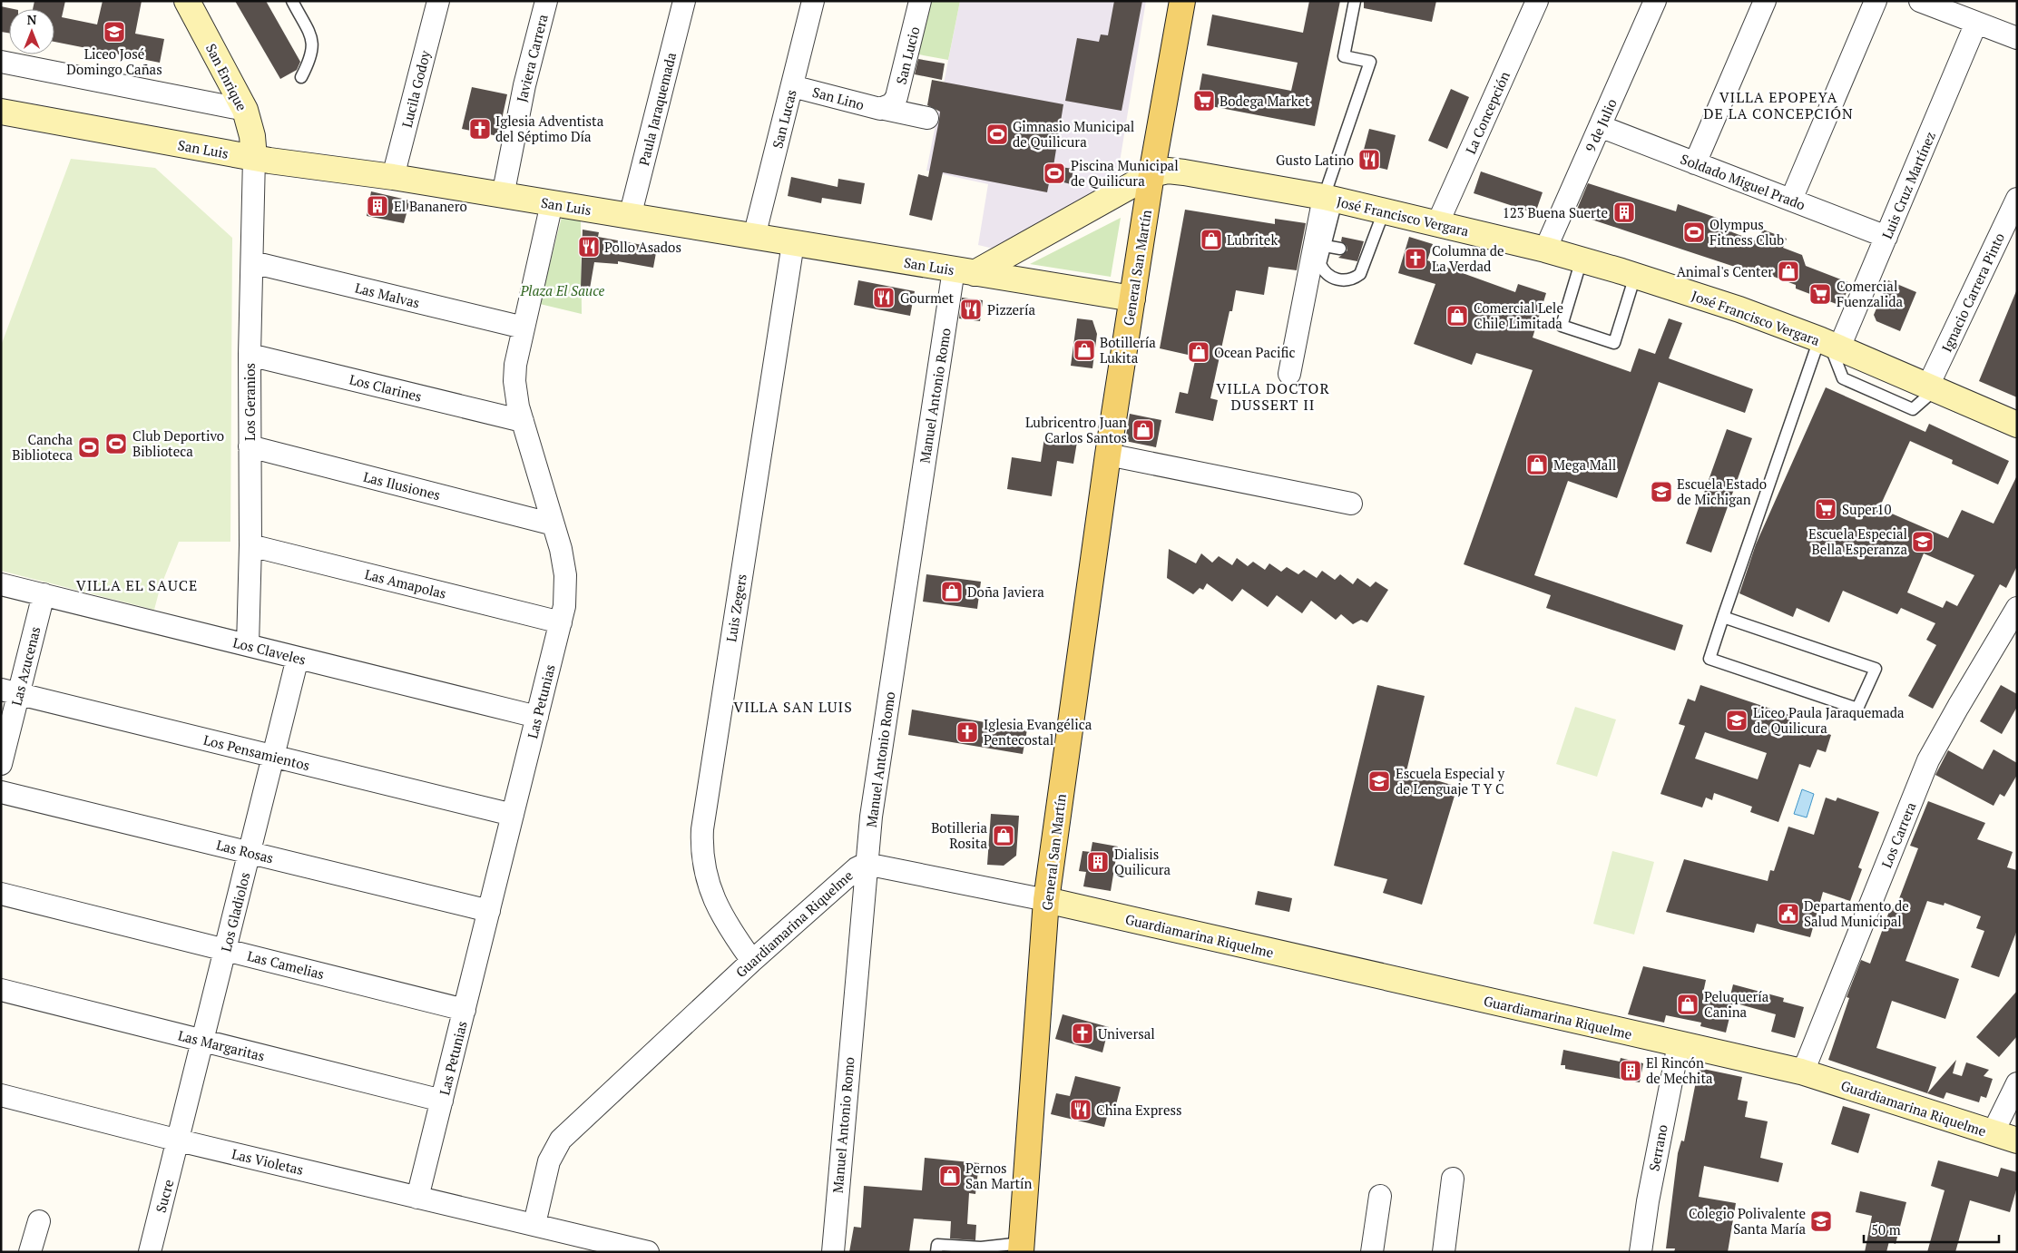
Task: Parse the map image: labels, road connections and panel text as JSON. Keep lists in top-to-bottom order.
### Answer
{
  "streets": {
    "main road": ["General San Martín"],
    "street": [
      "San Lucio",
      "Javiera Carrera",
      "San Enrique",
      "Lucila Godoy",
      "San Lino",
      "Paula Jaraquemada",
      "La Concepción",
      "San Lucas",
      "9 de Julio",
      "San Luis",
      "Soldado Miguel Prado",
      "Luis Cruz Martínez",
      "José Francisco Vergara",
      "Ignacio Carrera Pinto",
      "Las Malvas",
      "Los Clarines",
      "Manuel Antonio Romo",
      "Los Geranios",
      "Las Ilusiones",
      "Las Amapolas",
      "Luis Zegers",
      "Los Claveles",
      "Las Azucenas",
      "Las Petunias",
      "Los Pensamientos",
      "Los Carrera",
      "Las Rosas",
      "Los Gladiolos",
      "Guardiamarina Riquelme",
      "Las Camelias",
      "Las Margaritas",
      "Serrano",
      "Las Violetas",
      "Sucre"
    ]
  },
  "crossings": [
    ["San Lucio", "San Lino"],
    ["Javiera Carrera", "San Luis"],
    ["San Enrique", "San Luis"],
    ["San Enrique", "Los Geranios"],
    ["Lucila Godoy", "San Luis"],
    ["San Lino", "San Lucas"],
    ["Paula Jaraquemada", "San Luis"],
    ["La Concepción", "José Francisco Vergara"],
    ["San Lucas", "San Luis"],
    ["9 de Julio", "Soldado Miguel Prado"],
    ["9 de Julio", "José Francisco Vergara"],
    ["San Luis", "José Francisco Vergara"],
    ["San Luis", "General San Martín"],
    ["San Luis", "Manuel Antonio Romo"],
    ["San Luis", "Los Geranios"],
    ["San Luis", "Luis Zegers"],
    ["San Luis", "Las Petunias"],
    ["Soldado Miguel Prado", "Luis Cruz Martínez"],
    ["Luis Cruz Martínez", "José Francisco Vergara"],
    ["José Francisco Vergara", "General San Martín"],
    ["José Francisco Vergara", "Ignacio Carrera Pinto"],
    ["José Francisco Vergara", "Manuel Antonio Romo"],
    ["General San Martín", "Guardiamarina Riquelme"],
    ["Las Malvas", "Los Geranios"],
    ["Las Malvas", "Las Petunias"],
    ["Los Clarines", "Los Geranios"],
    ["Los Clarines", "Las Petunias"],
    ["Manuel Antonio Romo", "Guardiamarina Riquelme"],
    ["Los Geranios", "Las Ilusiones"],
    ["Los Geranios", "Las Amapolas"],
    ["Los Geranios", "Los Claveles"],
    ["Las Ilusiones", "Las Petunias"],
    ["Las Amapolas", "Las Petunias"],
    ["Luis Zegers", "Guardiamarina Riquelme"],
    ["Los Claveles", "Las Azucenas"],
    ["Los Claveles", "Las Petunias"],
    ["Los Claveles", "Los Gladiolos"],
    ["Las Azucenas", "Los Pensamientos"],
    ["Las Petunias", "Los Pensamientos"],
    ["Las Petunias", "Las Rosas"],
    ["Las Petunias", "Las Camelias"],
    ["Las Petunias", "Las Margaritas"],
    ["Las Petunias", "Las Violetas"],
    ["Los Pensamientos", "Los Gladiolos"],
    ["Los Carrera", "Guardiamarina Riquelme"],
    ["Las Rosas", "Los Gladiolos"],
    ["Los Gladiolos", "Las Camelias"],
    ["Los Gladiolos", "Las Margaritas"],
    ["Los Gladiolos", "Las Violetas"],
    ["Los Gladiolos", "Sucre"],
    ["Guardiamarina Riquelme", "Serrano"],
    ["Guardiamarina Riquelme", "Las Violetas"],
    ["Las Violetas", "Sucre"]
  ],
  "districts": [
    "VILLA EPOPEYA DE LA CONCEPCIÓN",
    "VILLA DOCTOR DUSSERT II",
    "VILLA EL SAUCE",
    "VILLA SAN LUIS"
  ],
  "parks": ["Plaza El Sauce"],
  "places": {
    "school or university": [
      "Liceo José Domingo Cañas",
      "Escuela Estado de Michigan",
      "Escuela Especial Bella Esperanza",
      "Liceo Paula Jaraquemada de Quilicura",
      "Escuela Especial y de Lenguaje T Y C",
      "Colegio Polivalente Santa María"
    ],
    "supermarket": ["Bodega Market", "Comercial Fuenzalida", "Super10"],
    "church": [
      "Iglesia Adventista del Séptimo Día",
      "Columna de La Verdad",
      "Iglesia Evangélica Pentecostal",
      "Universal"
    ],
    "sports": [
      "Gimnasio Municipal de Quilicura",
      "Piscina Municipal de Quilicura",
      "Olympus Fitness Club",
      "Club Deportivo Biblioteca",
      "Cancha Biblioteca"
    ],
    "restaurant": [
      "Gusto Latino",
      "Pollo Asados",
      "Gourmet",
      "Pizzería",
      "China Express"
    ],
    "building": [
      "El Bananero",
      "123 Buena Suerte",
      "Dialisis Quilicura",
      "El Rincón de Mechita"
    ],
    "shop": [
      "Lubritek",
      "Animal's Center",
      "Comercial Lele Chile Limitada",
      "Botillería Lukita",
      "Ocean Pacific",
      "Lubricentro Juan Carlos Santos",
      "Mega Mall",
      "Doña Javiera",
      "Botilleria Rosita",
      "Peluquería Canina",
      "Pernos San Martín"
    ],
    "public building": ["Departamento de Salud Municipal"]
  },
  "scale_bar": "50 m",
  "north": "top"
}
